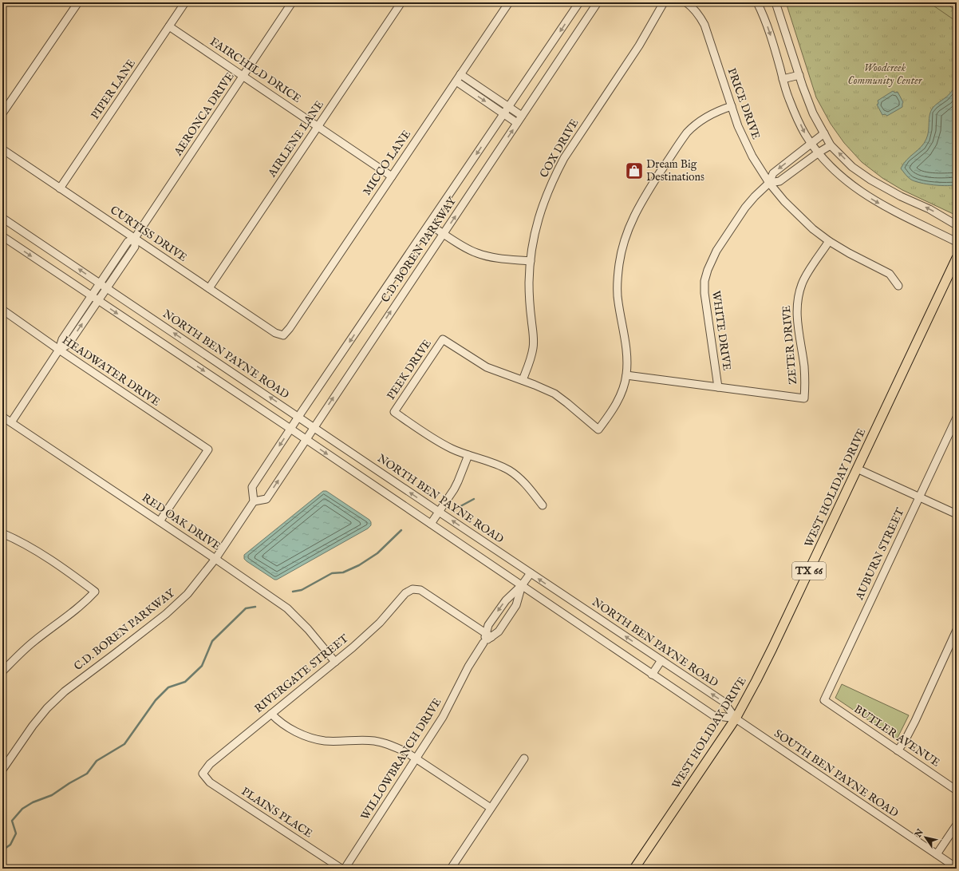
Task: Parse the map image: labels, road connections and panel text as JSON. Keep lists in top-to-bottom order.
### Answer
{
  "streets": {
    "main road": ["WEST HOLIDAY DRIVE", "TX 66"],
    "street": [
      "FAIRCHILD DRICE",
      "PIPER LANE",
      "PRICE DRIVE",
      "AERONCA DRIVE",
      "AIRLENE LANE",
      "COX DRIVE",
      "MICCO LANE",
      "CURTISS DRIVE",
      "C.D. BOREN PARKWAY",
      "WHITE DRIVE",
      "ZETER DRIVE",
      "NORTH BEN PAYNE ROAD",
      "PEEK DRIVE",
      "HEADWATER DRIVE",
      "RED OAK DRIVE",
      "AUBURN STREET",
      "RIVERGATE STREET",
      "BUTLER AVENUE",
      "WILLOWBRANCH DRIVE",
      "SOUTH BEN PAYNE ROAD",
      "PLAINS PLACE"
    ]
  },
  "crossings": [
    ["FAIRCHILD DRICE", "PIPER LANE"],
    ["FAIRCHILD DRICE", "AERONCA DRIVE"],
    ["FAIRCHILD DRICE", "AIRLENE LANE"],
    ["FAIRCHILD DRICE", "MICCO LANE"],
    ["PIPER LANE", "CURTISS DRIVE"],
    ["PRICE DRIVE", "WHITE DRIVE"],
    ["PRICE DRIVE", "ZETER DRIVE"],
    ["AERONCA DRIVE", "CURTISS DRIVE"],
    ["AERONCA DRIVE", "NORTH BEN PAYNE ROAD"],
    ["AERONCA DRIVE", "HEADWATER DRIVE"],
    ["AERONCA DRIVE", "RED OAK DRIVE"],
    ["AIRLENE LANE", "CURTISS DRIVE"],
    ["COX DRIVE", "PEEK DRIVE"],
    ["MICCO LANE", "CURTISS DRIVE"],
    ["C.D. BOREN PARKWAY", "NORTH BEN PAYNE ROAD"],
    ["C.D. BOREN PARKWAY", "RED OAK DRIVE"],
    ["WHITE DRIVE", "ZETER DRIVE"],
    ["NORTH BEN PAYNE ROAD", "WEST HOLIDAY DRIVE"],
    ["NORTH BEN PAYNE ROAD", "WILLOWBRANCH DRIVE"],
    ["NORTH BEN PAYNE ROAD", "SOUTH BEN PAYNE ROAD"],
    ["HEADWATER DRIVE", "RED OAK DRIVE"],
    ["WEST HOLIDAY DRIVE", "SOUTH BEN PAYNE ROAD"],
    ["RED OAK DRIVE", "RIVERGATE STREET"],
    ["AUBURN STREET", "BUTLER AVENUE"],
    ["RIVERGATE STREET", "WILLOWBRANCH DRIVE"],
    ["RIVERGATE STREET", "PLAINS PLACE"]
  ],
  "parks": ["Woodcreek Community Center"],
  "places": {
    "shop": ["Dream Big Destinations"]
  },
  "north": "top left"
}
